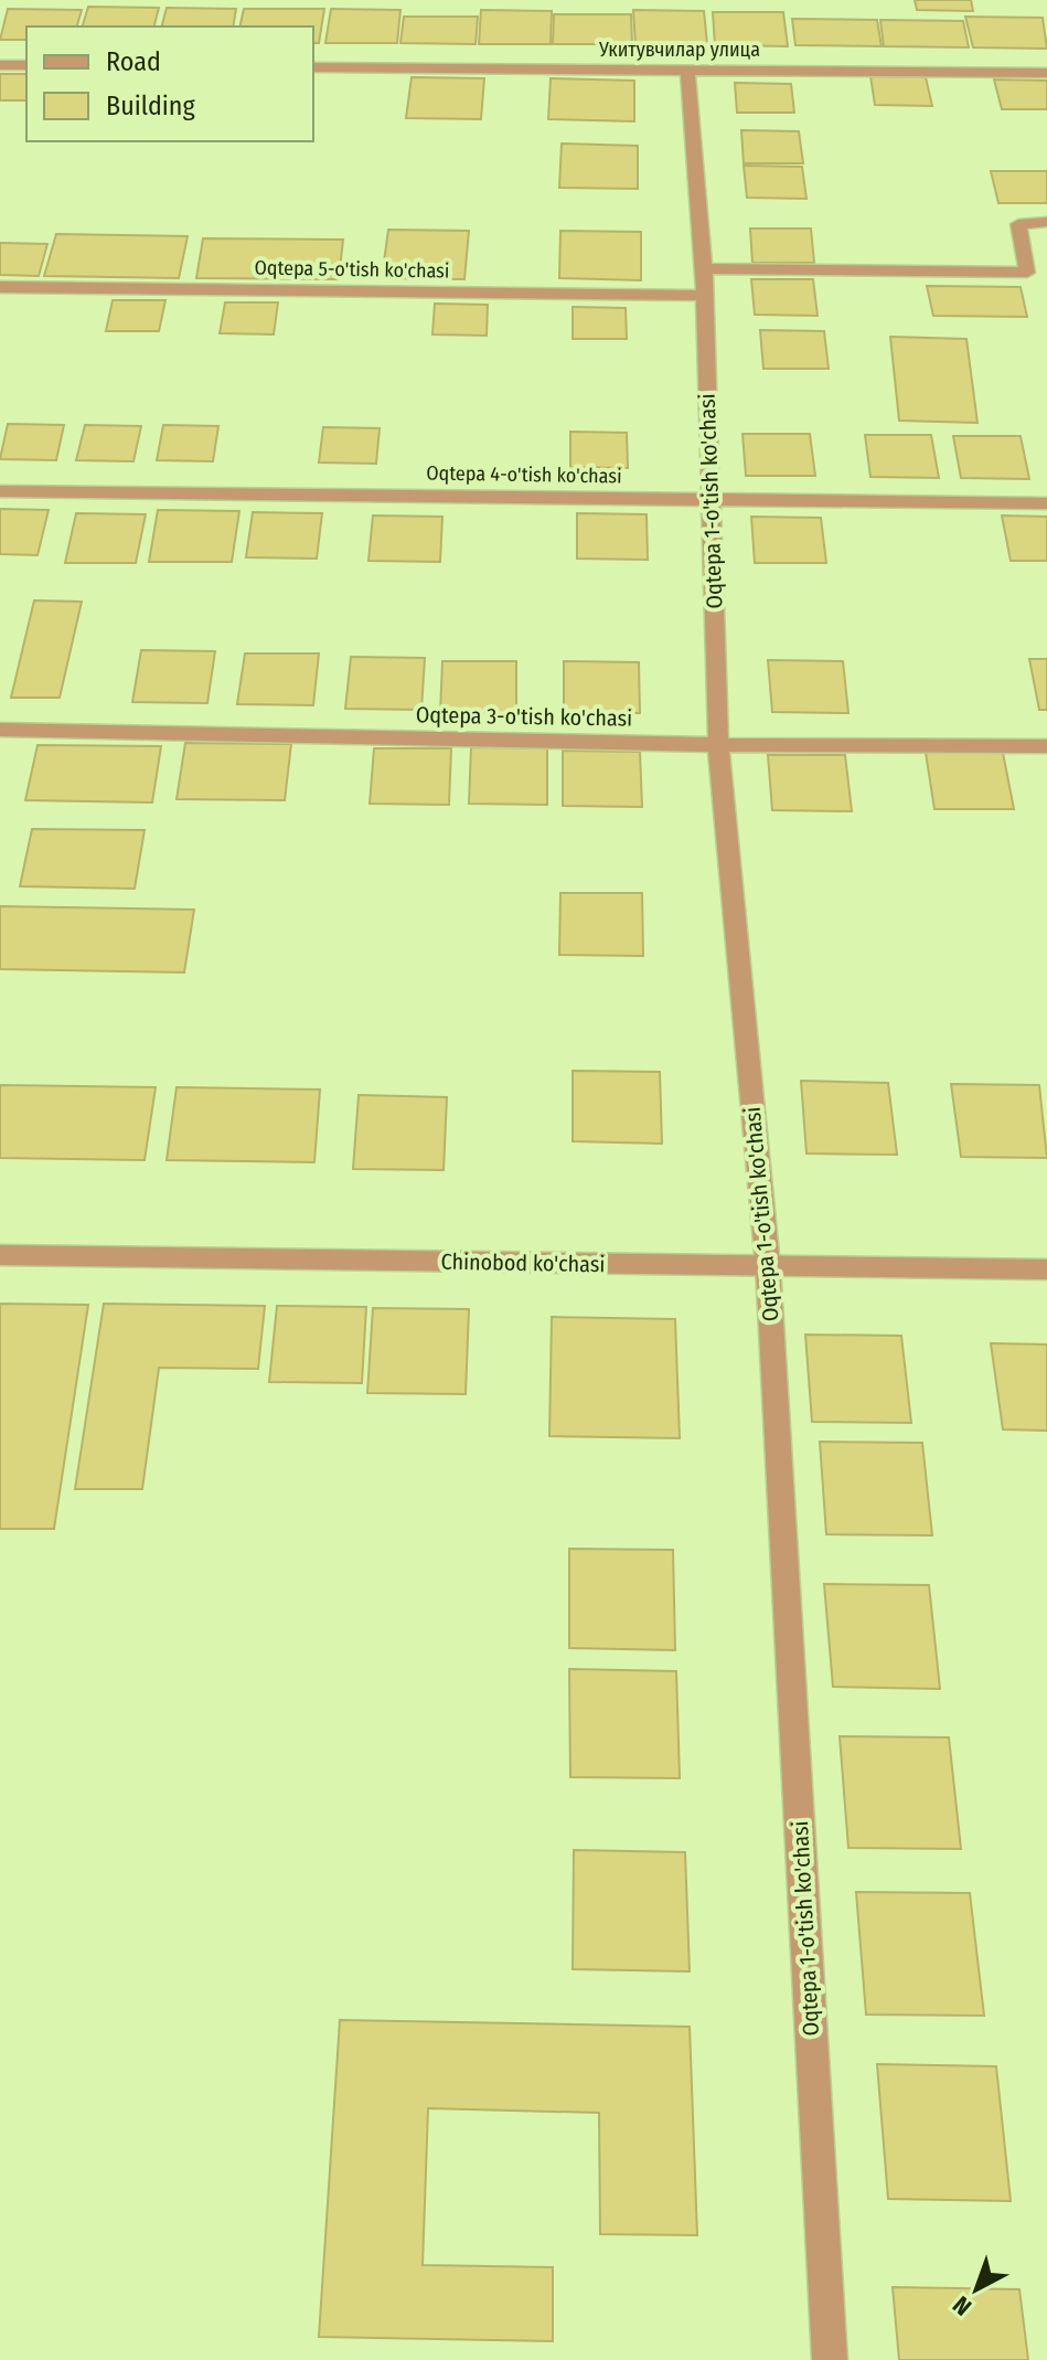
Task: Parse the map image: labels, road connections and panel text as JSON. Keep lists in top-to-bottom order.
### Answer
{
  "streets": {
    "street": [
      "Укитувчилар улица",
      "Oqtepa 5-o'tish ko'chasi",
      "Oqtepa 4-o'tish ko'chasi",
      "Oqtepa 1-o'tish ko'chasi",
      "Oqtepa 3-o'tish ko'chasi",
      "Chinobod ko'chasi"
    ]
  },
  "crossings": [
    ["Укитувчилар улица", "Oqtepa 1-o'tish ko'chasi"],
    ["Oqtepa 5-o'tish ko'chasi", "Oqtepa 1-o'tish ko'chasi"],
    ["Oqtepa 4-o'tish ko'chasi", "Oqtepa 1-o'tish ko'chasi"],
    ["Oqtepa 1-o'tish ko'chasi", "Oqtepa 3-o'tish ko'chasi"],
    ["Oqtepa 1-o'tish ko'chasi", "Chinobod ko'chasi"]
  ],
  "legend": ["Road", "Building"],
  "north": "bottom left"
}
